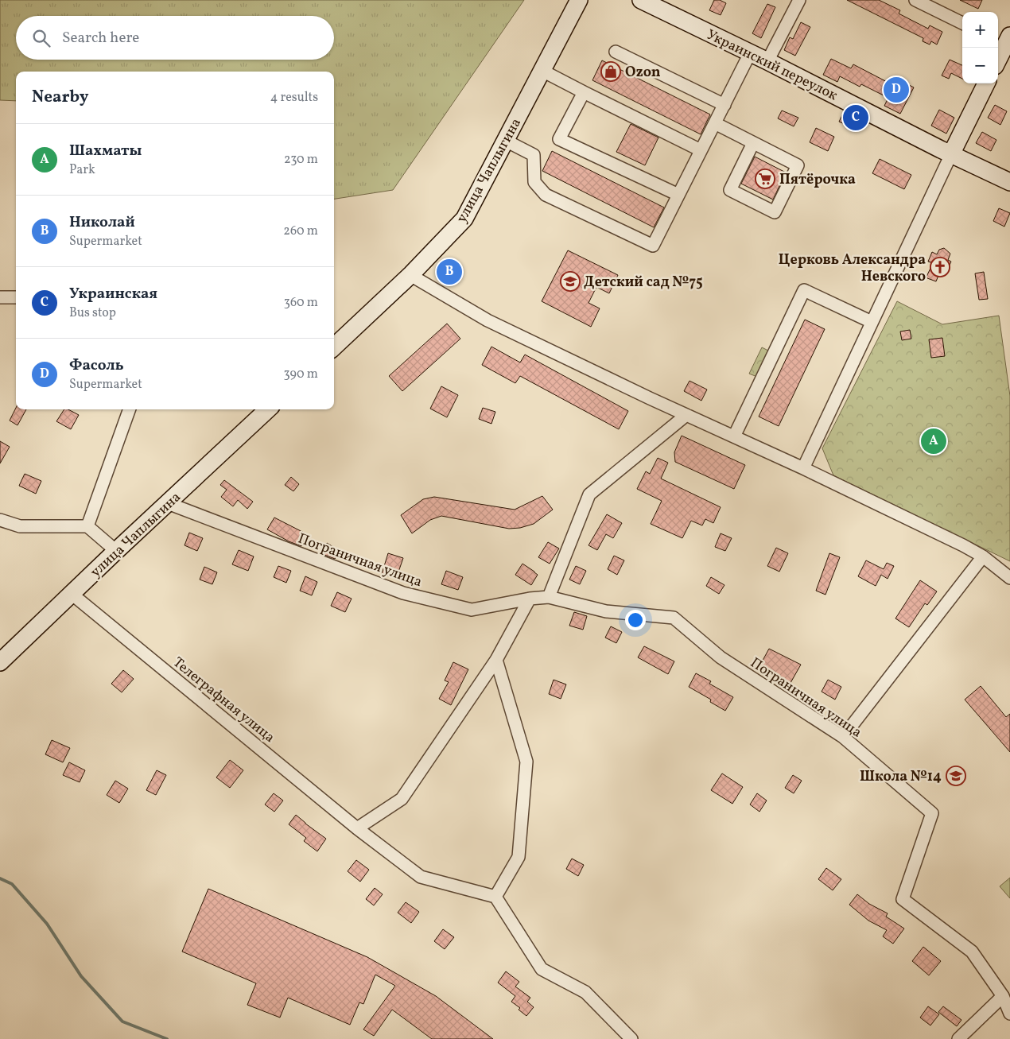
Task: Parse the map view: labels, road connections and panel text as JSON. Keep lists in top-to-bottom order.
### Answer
{
  "streets": {
    "main road": ["Украинский переулок", "улица Чаплыгина"],
    "street": ["Пограничная улица", "Телеграфная улица"]
  },
  "crossings": [
    ["улица Чаплыгина", "Пограничная улица"],
    ["улица Чаплыгина", "Телеграфная улица"]
  ],
  "places": {
    "shop": ["Ozon"],
    "supermarket": ["Пятёрочка"],
    "church": ["Церковь Александра Невского"],
    "school or university": ["Детский сад №75", "Школа №14"]
  },
  "page": {
    "map_buttons": ["+", "−"],
    "search": "Search here",
    "heading": ["Nearby", "4 results"],
    "pins": [
      "D",
      "C",
      "B",
      "A"
    ],
    "list": [
      {
        "mark": "A",
        "name": "Шахматы",
        "note": "Park",
        "value": "230 m"
      },
      {
        "mark": "B",
        "name": "Николай",
        "note": "Supermarket",
        "value": "260 m"
      },
      {
        "mark": "C",
        "name": "Украинская",
        "note": "Bus stop",
        "value": "360 m"
      },
      {
        "mark": "D",
        "name": "Фасоль",
        "note": "Supermarket",
        "value": "390 m"
      }
    ]
  }
}
